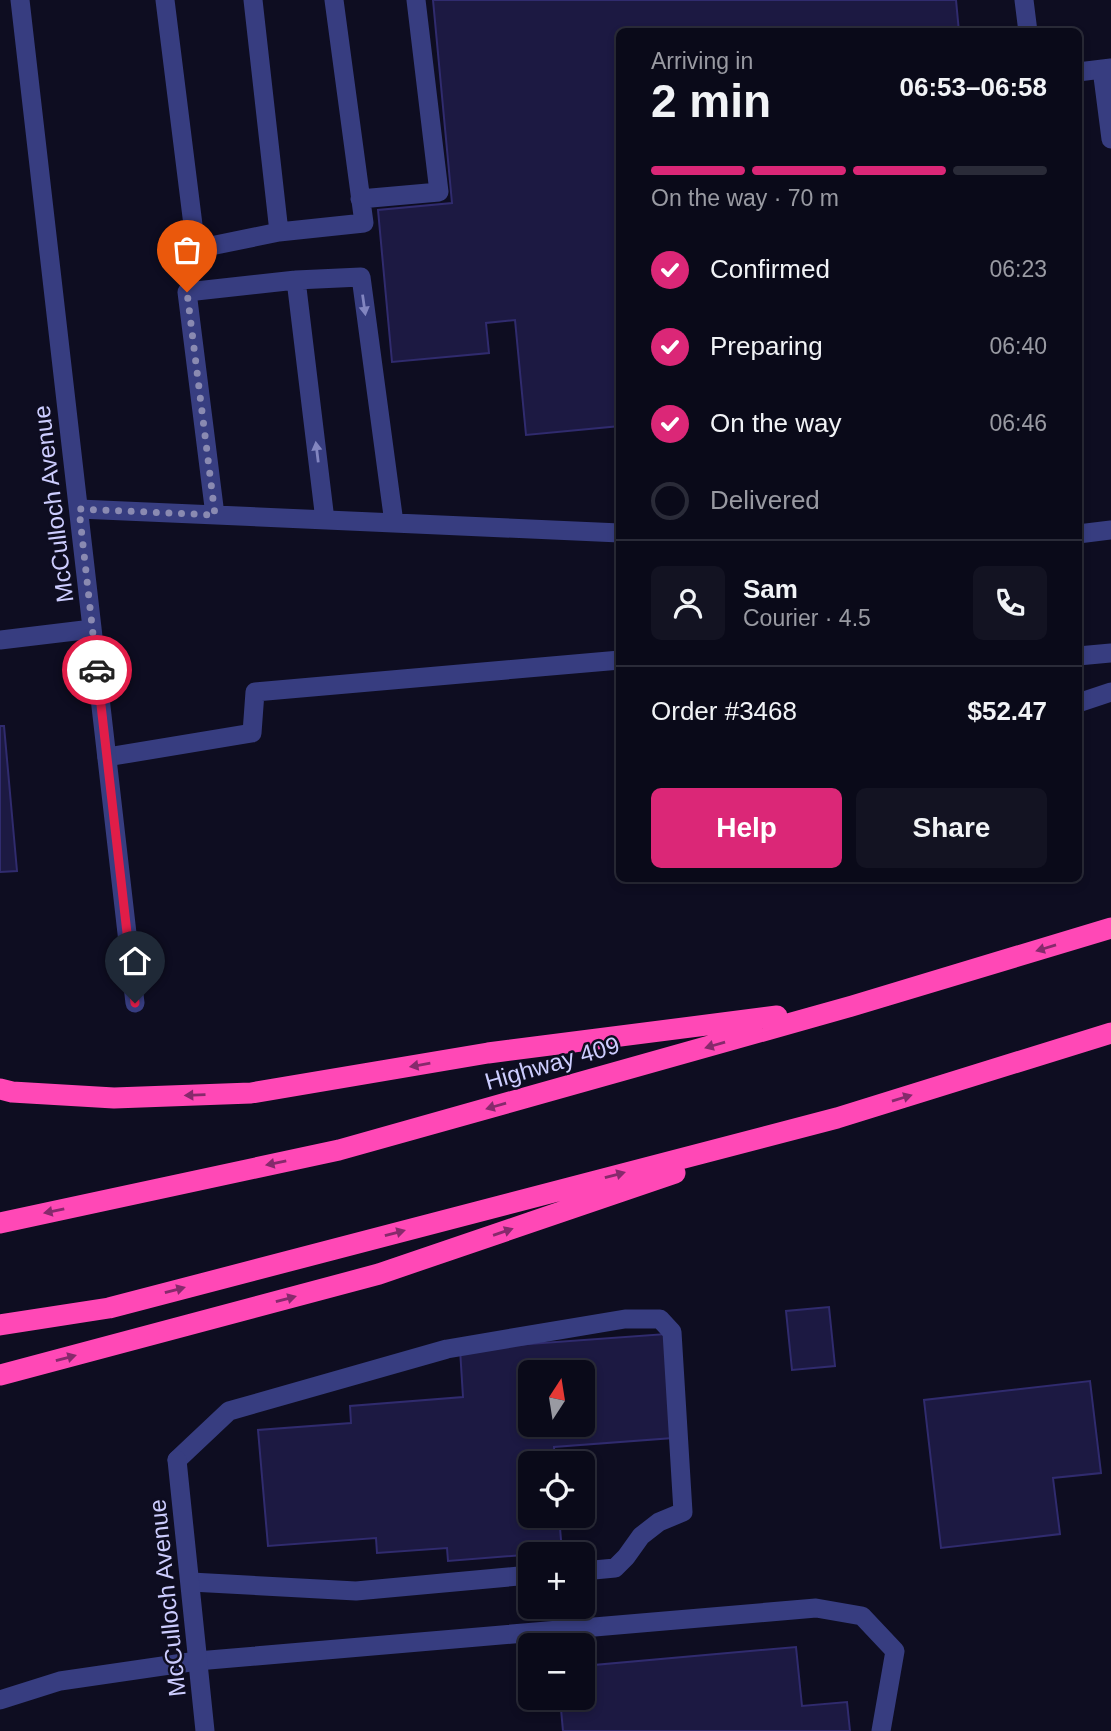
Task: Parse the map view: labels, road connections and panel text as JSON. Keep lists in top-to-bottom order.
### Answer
{
  "streets": {
    "highway": ["Highway 409"],
    "street": ["McCulloch Avenue"]
  },
  "north": "top",
  "page": {
    "heading": ["2 min", "Arriving in", "06:53–06:58"],
    "panel": [
      "Sam",
      "Courier · 4.5",
      "Order #3468",
      "$52.47"
    ],
    "bar": "On the way · 70 m",
    "list": [
      ["Confirmed", "06:23"],
      ["Preparing", "06:40"],
      ["On the way", "06:46"],
      "Delivered"
    ],
    "buttons": ["Help", "Share"],
    "map_buttons": ["+", "−"]
  }
}
